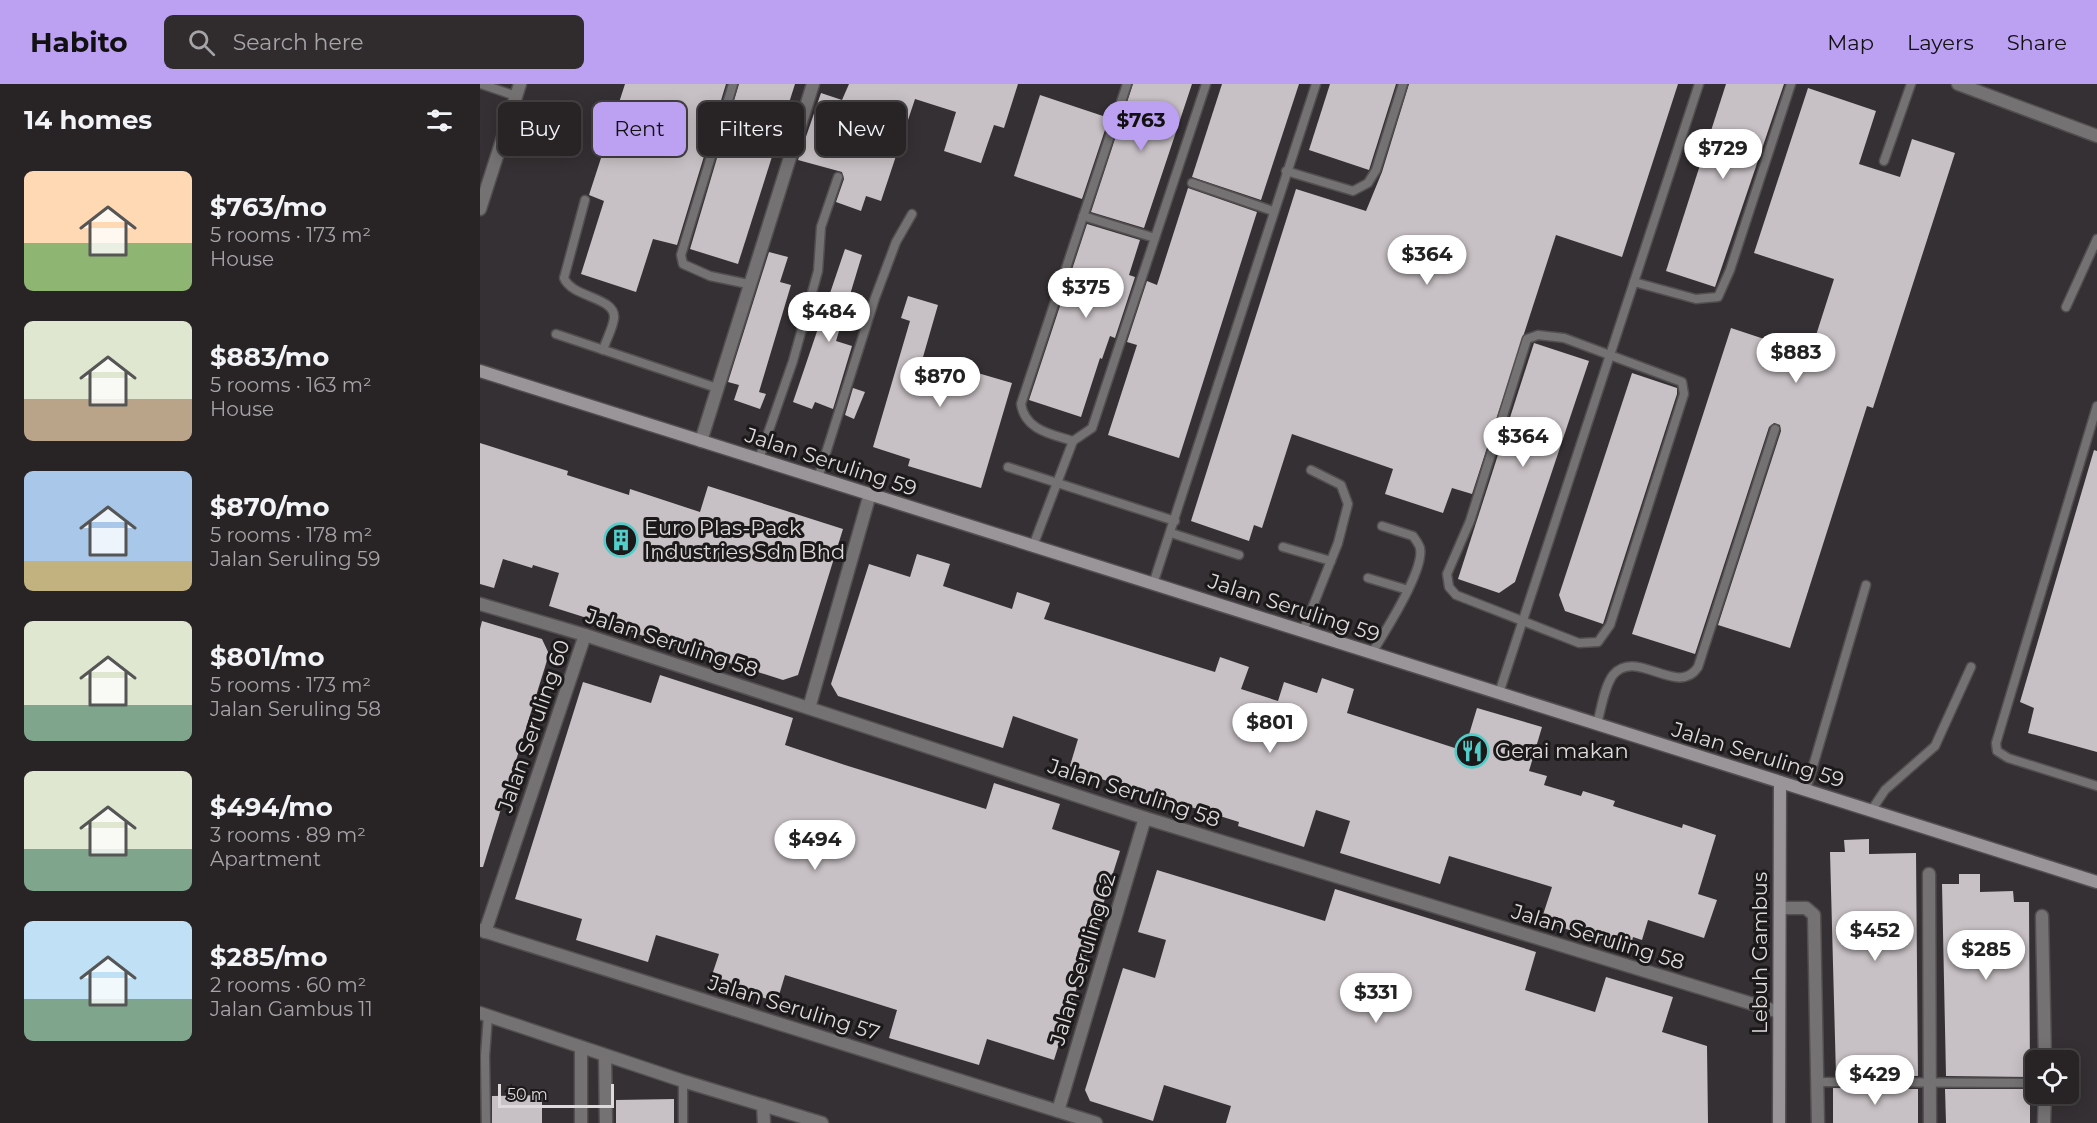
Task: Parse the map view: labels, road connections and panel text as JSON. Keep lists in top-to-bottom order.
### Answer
{
  "streets": {
    "main road": ["Jalan Seruling 59", "Lebuh Gambus"],
    "street": [
      "Jalan Seruling 58",
      "Jalan Seruling 60",
      "Jalan Seruling 62",
      "Jalan Seruling 57"
    ]
  },
  "crossings": [
    ["Jalan Seruling 59", "Lebuh Gambus"],
    ["Jalan Seruling 58", "Jalan Seruling 60"],
    ["Jalan Seruling 58", "Lebuh Gambus"],
    ["Jalan Seruling 58", "Jalan Seruling 62"],
    ["Jalan Seruling 60", "Jalan Seruling 57"],
    ["Jalan Seruling 62", "Jalan Seruling 57"]
  ],
  "places": {
    "building": ["Euro Plas-Pack Industries Sdn Bhd"],
    "restaurant": ["Gerai makan"]
  },
  "scale_bar": "50 m",
  "page": {
    "header": "Habito",
    "search": "Search here",
    "nav": ["Map", "Layers", "Share"],
    "heading": "14 homes",
    "price": [
      "$763",
      "$729",
      "$364",
      "$375",
      "$484",
      "$883",
      "$870",
      "$364",
      "$801",
      "$494",
      "$452",
      "$285",
      "$331",
      "$429"
    ],
    "chip": [
      "Buy",
      "Rent",
      "Filters",
      "New"
    ],
    "list": [
      {
        "name": "$763/mo",
        "note": "5 rooms · 173 m² · House"
      },
      {
        "name": "$883/mo",
        "note": "5 rooms · 163 m² · House"
      },
      {
        "name": "$870/mo",
        "note": "5 rooms · 178 m² · Jalan Seruling 59"
      },
      {
        "name": "$801/mo",
        "note": "5 rooms · 173 m² · Jalan Seruling 58"
      },
      {
        "name": "$494/mo",
        "note": "3 rooms · 89 m² · Apartment"
      },
      {
        "name": "$285/mo",
        "note": "2 rooms · 60 m² · Jalan Gambus 11"
      }
    ],
    "scale": "50 m"
  }
}
